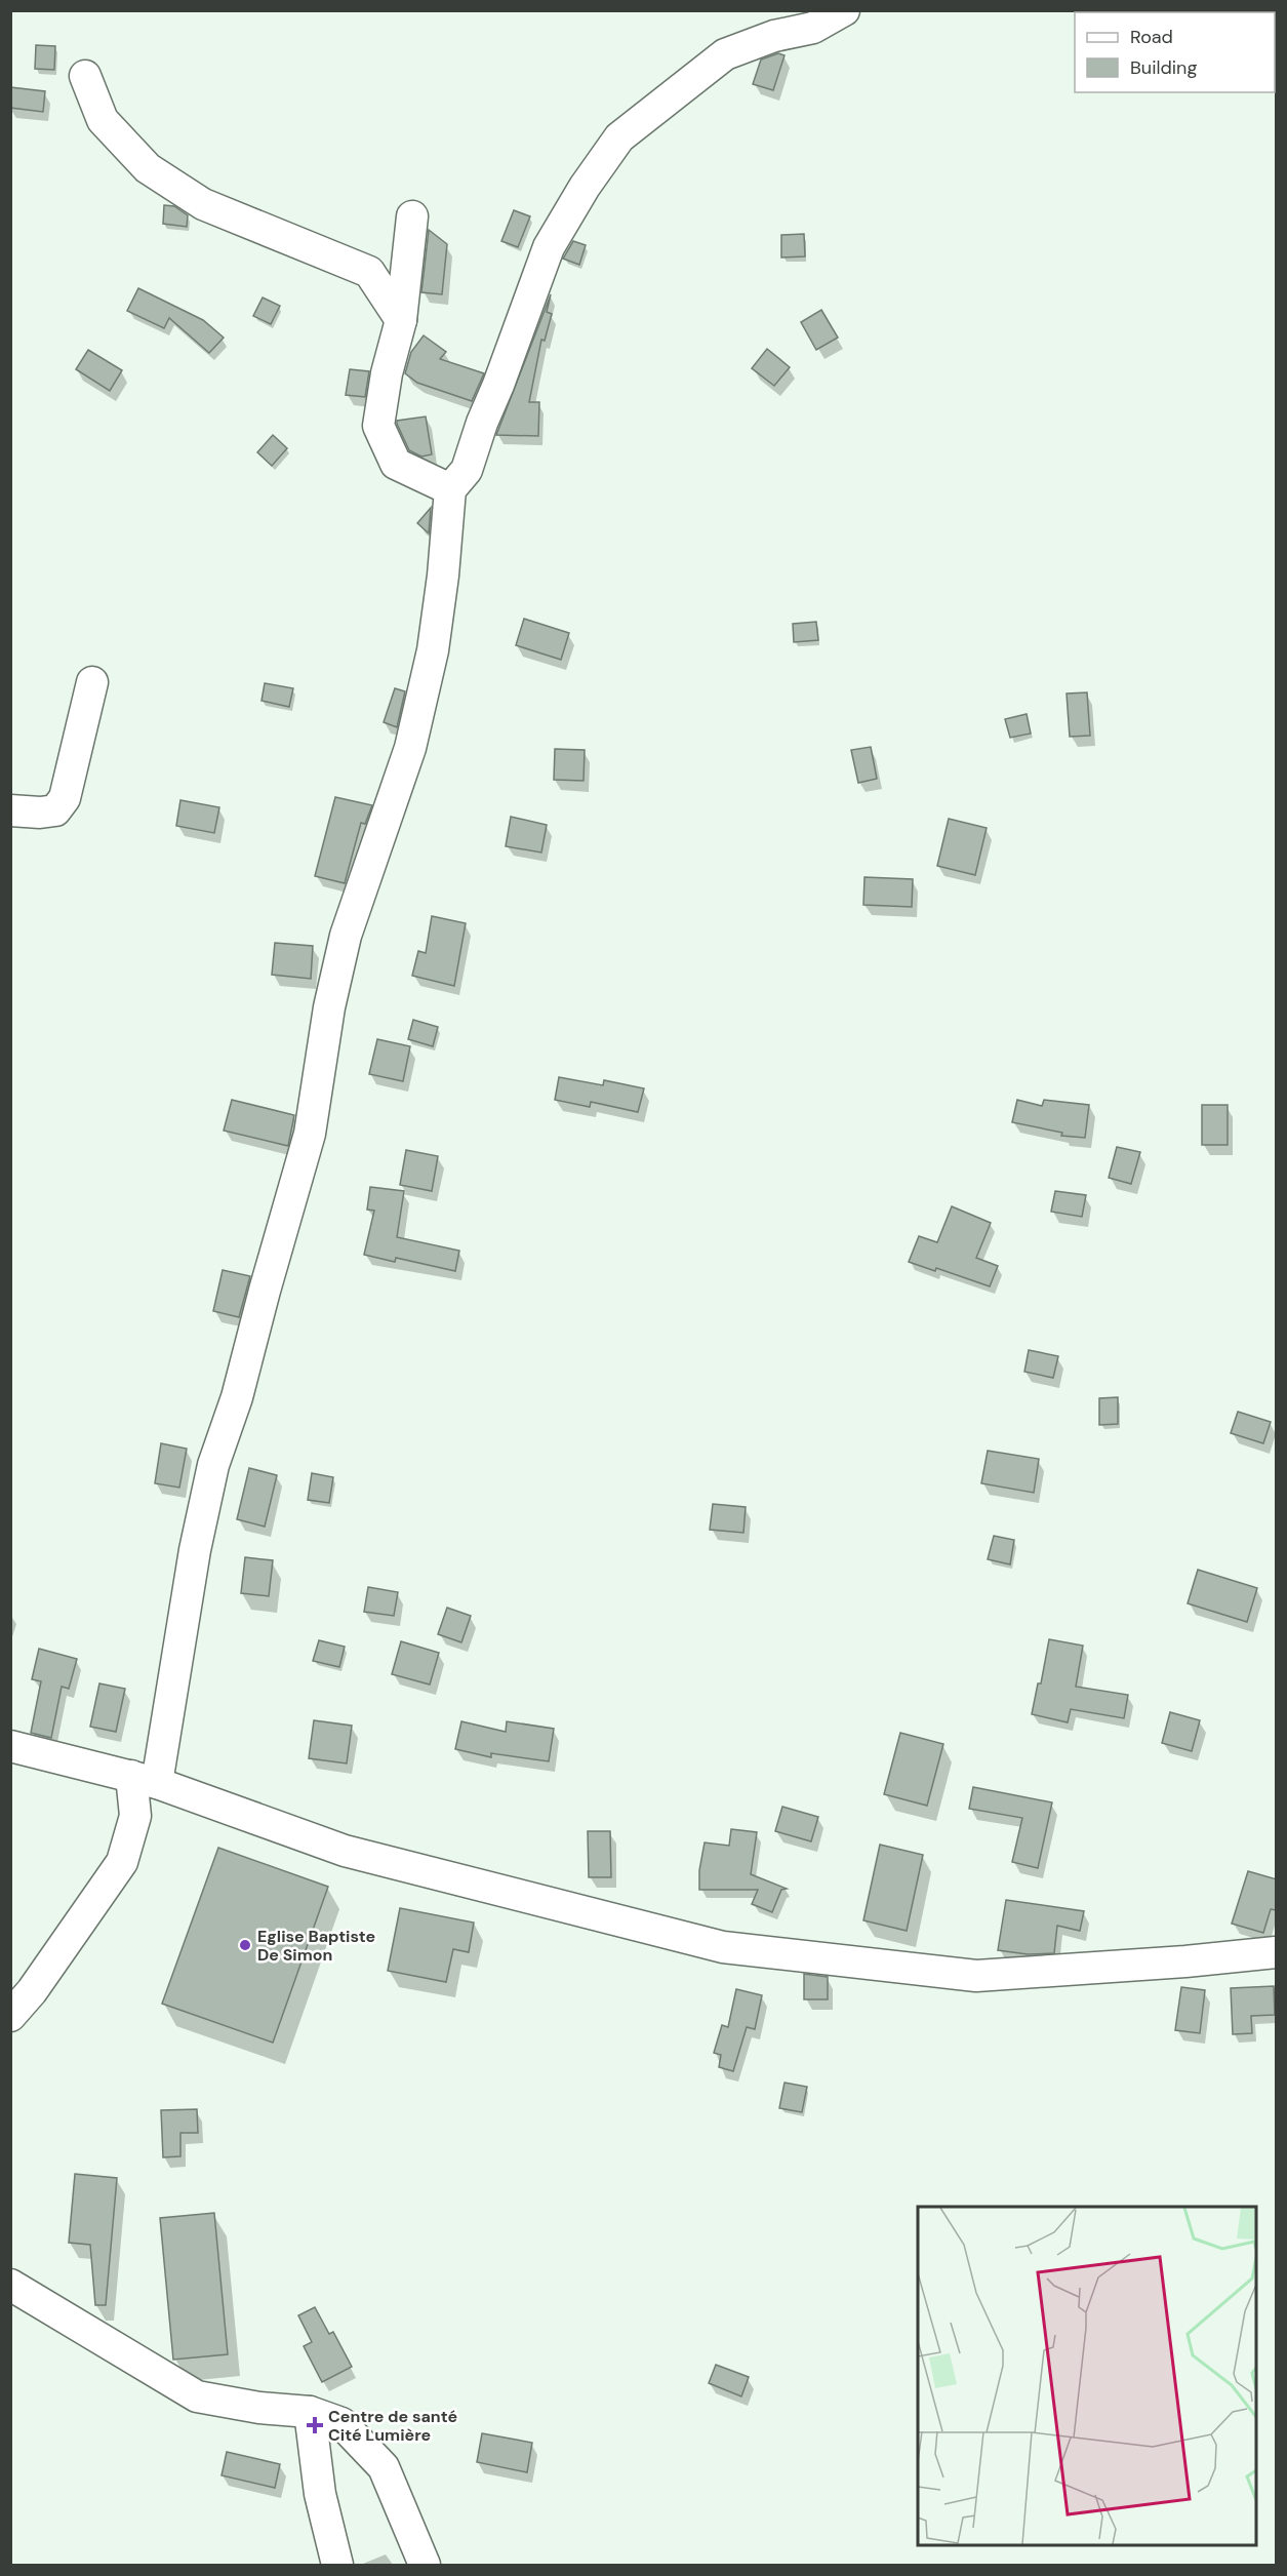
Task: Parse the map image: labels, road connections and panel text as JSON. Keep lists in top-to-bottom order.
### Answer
{
  "places": {
    "other": ["Eglise Baptiste De Simon"],
    "health": ["Centre de santé Cité Lumière"]
  },
  "legend": ["Road", "Building"]
}
